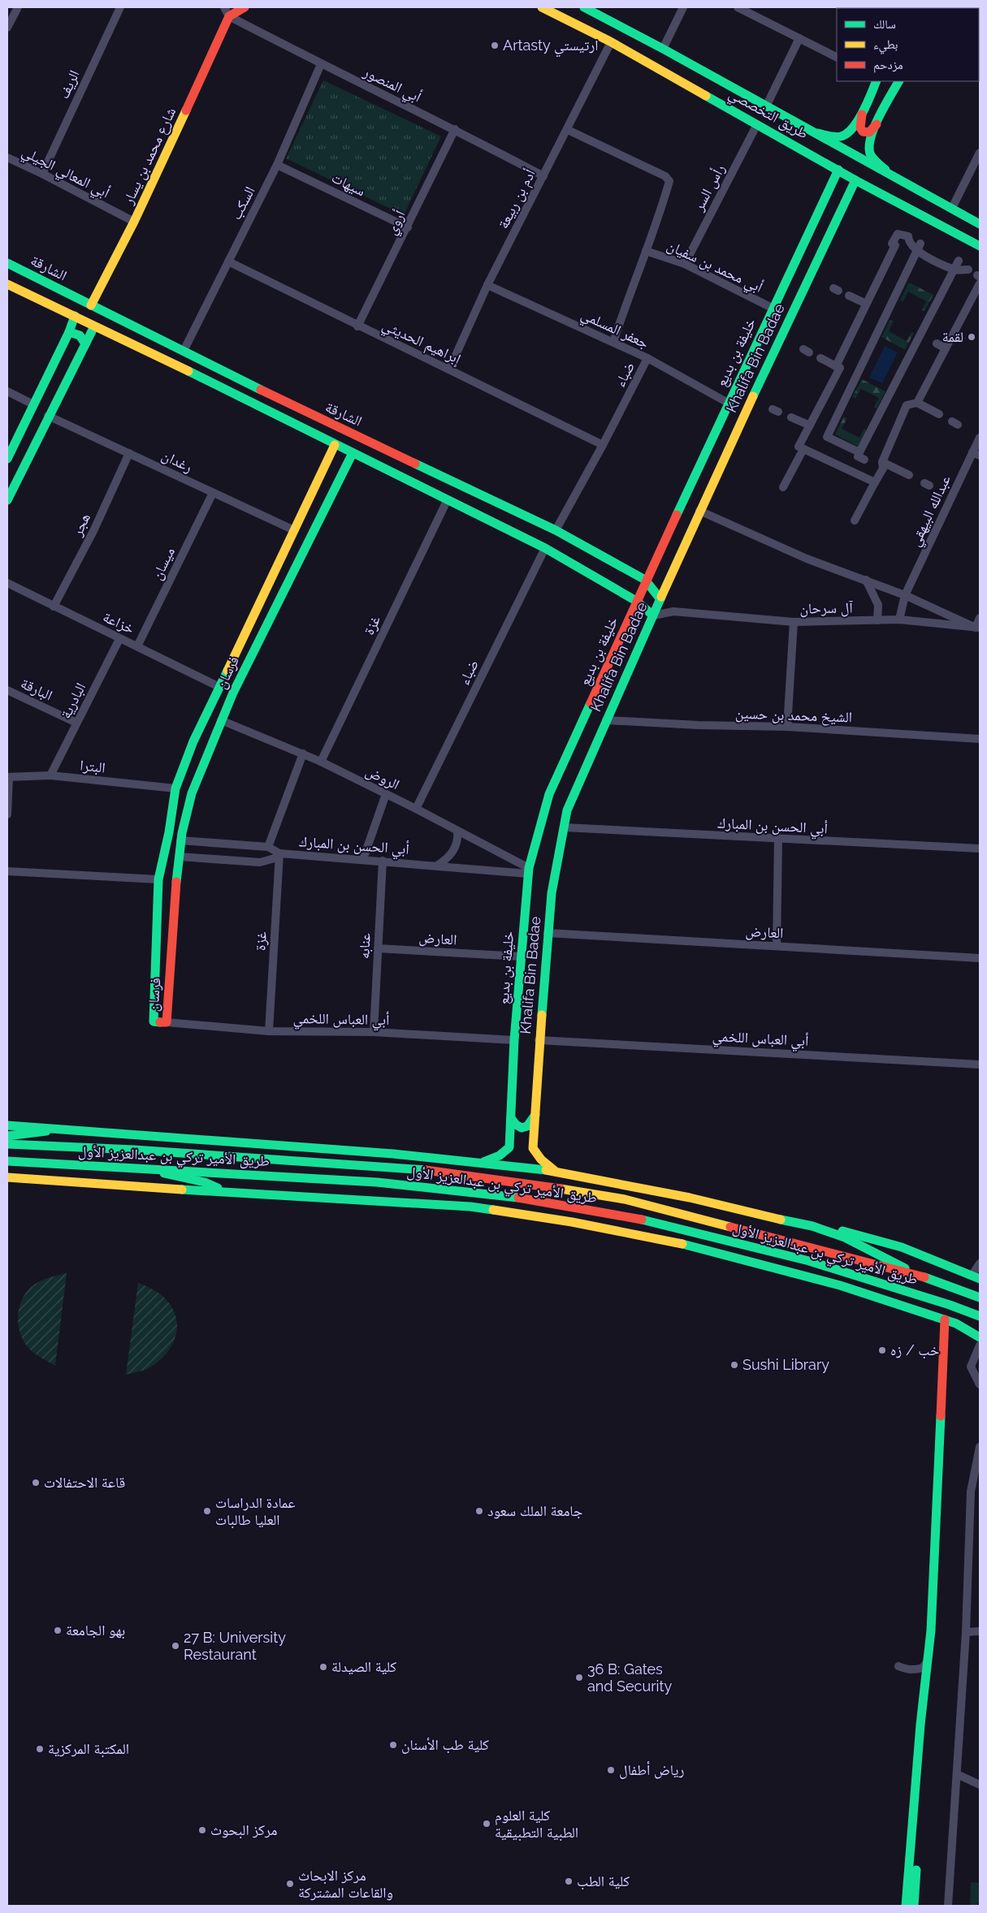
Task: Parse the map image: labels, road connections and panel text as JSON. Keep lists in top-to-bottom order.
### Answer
{
  "streets": {
    "street": [
      "الريف",
      "أبي المنصور",
      "طريق التخصصي",
      "شارع محمد بن يسار",
      "أبي المعالي الجيلي",
      "سيهات",
      "رأس السر",
      "أدم بن ربيعة",
      "السكب",
      "أروي",
      "أبي محمد بن سفيان",
      "الشارقة",
      "جعفر المسلمي",
      "إبراهيم الحديثي",
      "خليفة بن بديع",
      "Khalifa Bin Badae",
      "ضباء",
      "رغدان",
      "عبدالله البيهقي",
      "هجر",
      "ميسان",
      "آل سرحان",
      "خزاعة",
      "غزة",
      "فرسان",
      "البارقة",
      "البادرية",
      "الشيخ محمد بن حسين",
      "البترا",
      "الروض",
      "أبي الحسن بن المبارك",
      "العارض",
      "عنابه",
      "أبي العباس اللخمي",
      "طريق الأمير تركي بن عبدالعزيز الأول"
    ]
  },
  "crossings": [
    ["الريف", "أبي المعالي الجيلي"],
    ["أبي المنصور", "شارع محمد بن يسار"],
    ["أبي المنصور", "أدم بن ربيعة"],
    ["أبي المنصور", "السكب"],
    ["أبي المنصور", "أروي"],
    ["طريق التخصصي", "رأس السر"],
    ["طريق التخصصي", "أدم بن ربيعة"],
    ["طريق التخصصي", "خليفة بن بديع"],
    ["طريق التخصصي", "Khalifa Bin Badae"],
    ["شارع محمد بن يسار", "أبي المعالي الجيلي"],
    ["شارع محمد بن يسار", "الشارقة"],
    ["سيهات", "السكب"],
    ["سيهات", "أروي"],
    ["رأس السر", "أبي محمد بن سفيان"],
    ["أدم بن ربيعة", "جعفر المسلمي"],
    ["أدم بن ربيعة", "إبراهيم الحديثي"],
    ["السكب", "الشارقة"],
    ["السكب", "إبراهيم الحديثي"],
    ["أروي", "إبراهيم الحديثي"],
    ["أبي محمد بن سفيان", "خليفة بن بديع"],
    ["الشارقة", "خليفة بن بديع"],
    ["الشارقة", "Khalifa Bin Badae"],
    ["الشارقة", "ضباء"],
    ["الشارقة", "آل سرحان"],
    ["الشارقة", "غزة"],
    ["الشارقة", "فرسان"],
    ["جعفر المسلمي", "خليفة بن بديع"],
    ["جعفر المسلمي", "ضباء"],
    ["إبراهيم الحديثي", "ضباء"],
    ["خليفة بن بديع", "الروض"],
    ["خليفة بن بديع", "أبي الحسن بن المبارك"],
    ["خليفة بن بديع", "العارض"],
    ["خليفة بن بديع", "أبي العباس اللخمي"],
    ["Khalifa Bin Badae", "آل سرحان"],
    ["Khalifa Bin Badae", "الشيخ محمد بن حسين"],
    ["Khalifa Bin Badae", "أبي الحسن بن المبارك"],
    ["Khalifa Bin Badae", "العارض"],
    ["Khalifa Bin Badae", "أبي العباس اللخمي"],
    ["ضباء", "الروض"],
    ["رغدان", "هجر"],
    ["رغدان", "ميسان"],
    ["رغدان", "فرسان"],
    ["عبدالله البيهقي", "آل سرحان"],
    ["هجر", "خزاعة"],
    ["ميسان", "خزاعة"],
    ["خزاعة", "فرسان"],
    ["خزاعة", "البادرية"],
    ["غزة", "الروض"],
    ["غزة", "أبي الحسن بن المبارك"],
    ["غزة", "أبي العباس اللخمي"],
    ["فرسان", "البترا"],
    ["فرسان", "الروض"],
    ["فرسان", "أبي الحسن بن المبارك"],
    ["فرسان", "أبي العباس اللخمي"],
    ["البارقة", "البادرية"],
    ["البادرية", "البترا"],
    ["الروض", "أبي الحسن بن المبارك"],
    ["أبي الحسن بن المبارك", "عنابه"],
    ["العارض", "عنابه"],
    ["عنابه", "أبي العباس اللخمي"]
  ],
  "places": [
    "Artasty ارتيستي",
    "لقمة",
    "خب / زه",
    "Sushi Library",
    "قاعة الاحتفالات",
    "عمادة الدراسات العليا طالبات",
    "جامعة الملك سعود",
    "بهو الجامعة",
    "27 B: University Restaurant",
    "كلية الصيدلة",
    "36 B: Gates and Security",
    "كلية طب الأسنان",
    "المكتبة المركزية",
    "رياض أطفال",
    "كلية العلوم الطبية التطبيقية",
    "مركز البحوث",
    "كلية الطب",
    "مركز الابحاث والقاعات المشتركة"
  ],
  "legend": ["سالك", "بطيء", "مزدحم"]
}
